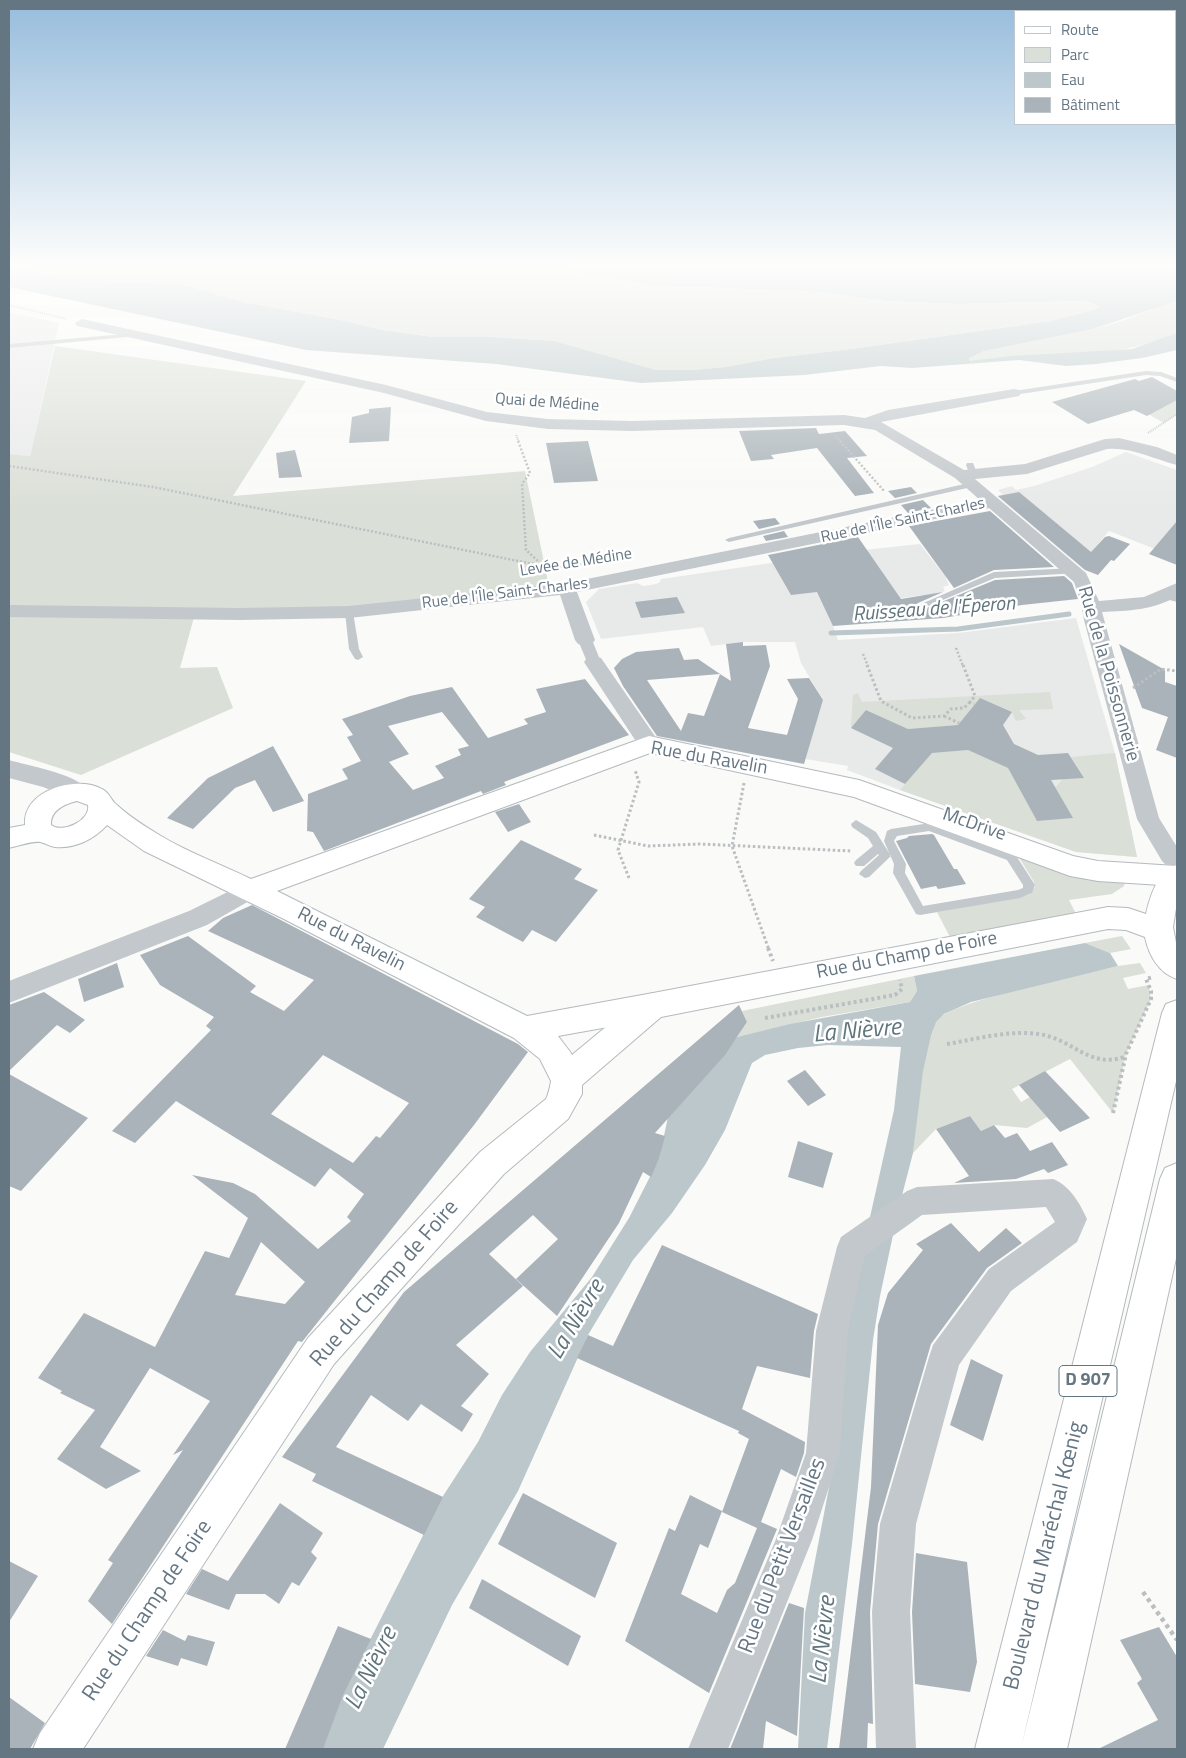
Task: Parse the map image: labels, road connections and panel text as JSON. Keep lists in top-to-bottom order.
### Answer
{
  "streets": {
    "main road": [
      "Rue du Ravelin",
      "Rue du Champ de Foire",
      "D 907",
      "Boulevard du Maréchal Kœnig"
    ],
    "street": [
      "Quai de Médine",
      "Rue de l'Île Saint-Charles",
      "Rue de la Poissonnerie",
      "Rue du Petit Versailles"
    ],
    "lane": ["McDrive"]
  },
  "crossings": [
    ["Quai de Médine", "Rue de l'Île Saint-Charles"],
    ["Quai de Médine", "Rue de la Poissonnerie"],
    ["Rue de l'Île Saint-Charles", "Rue de la Poissonnerie"],
    ["Rue de la Poissonnerie", "Rue du Ravelin"],
    ["Rue du Ravelin", "Rue du Champ de Foire"]
  ],
  "water": ["Ruisseau de l'Éperon", "La Nièvre"],
  "legend": [
    "Route",
    "Parc",
    "Eau",
    "Bâtiment"
  ]
}
